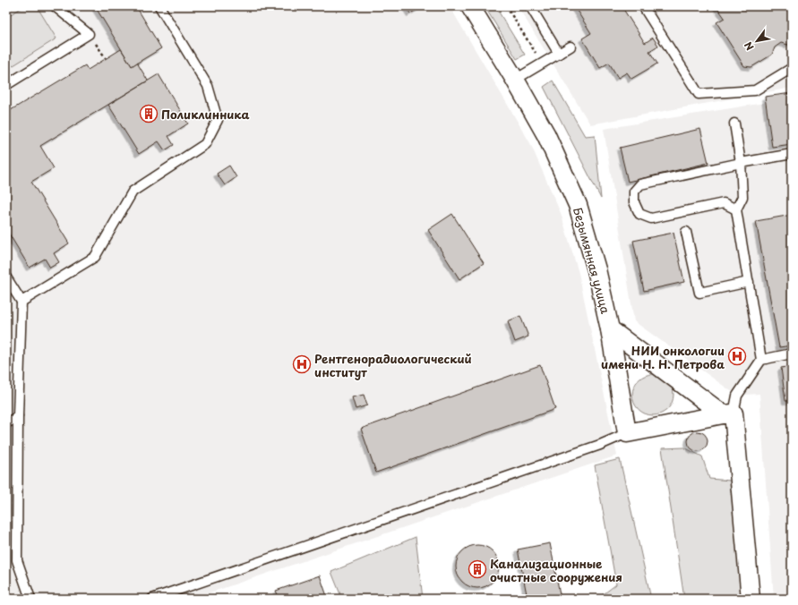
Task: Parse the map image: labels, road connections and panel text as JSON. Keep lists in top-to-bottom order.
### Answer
{
  "streets": {
    "street": ["Безымянная улица"]
  },
  "places": {
    "building": ["Поликлинника", "Канализационные очистные сооружения"],
    "hospital": ["НИИ онкологии имени Н. Н. Петрова", "Рентгенорадиологический институт"]
  },
  "north": "bottom left"
}
